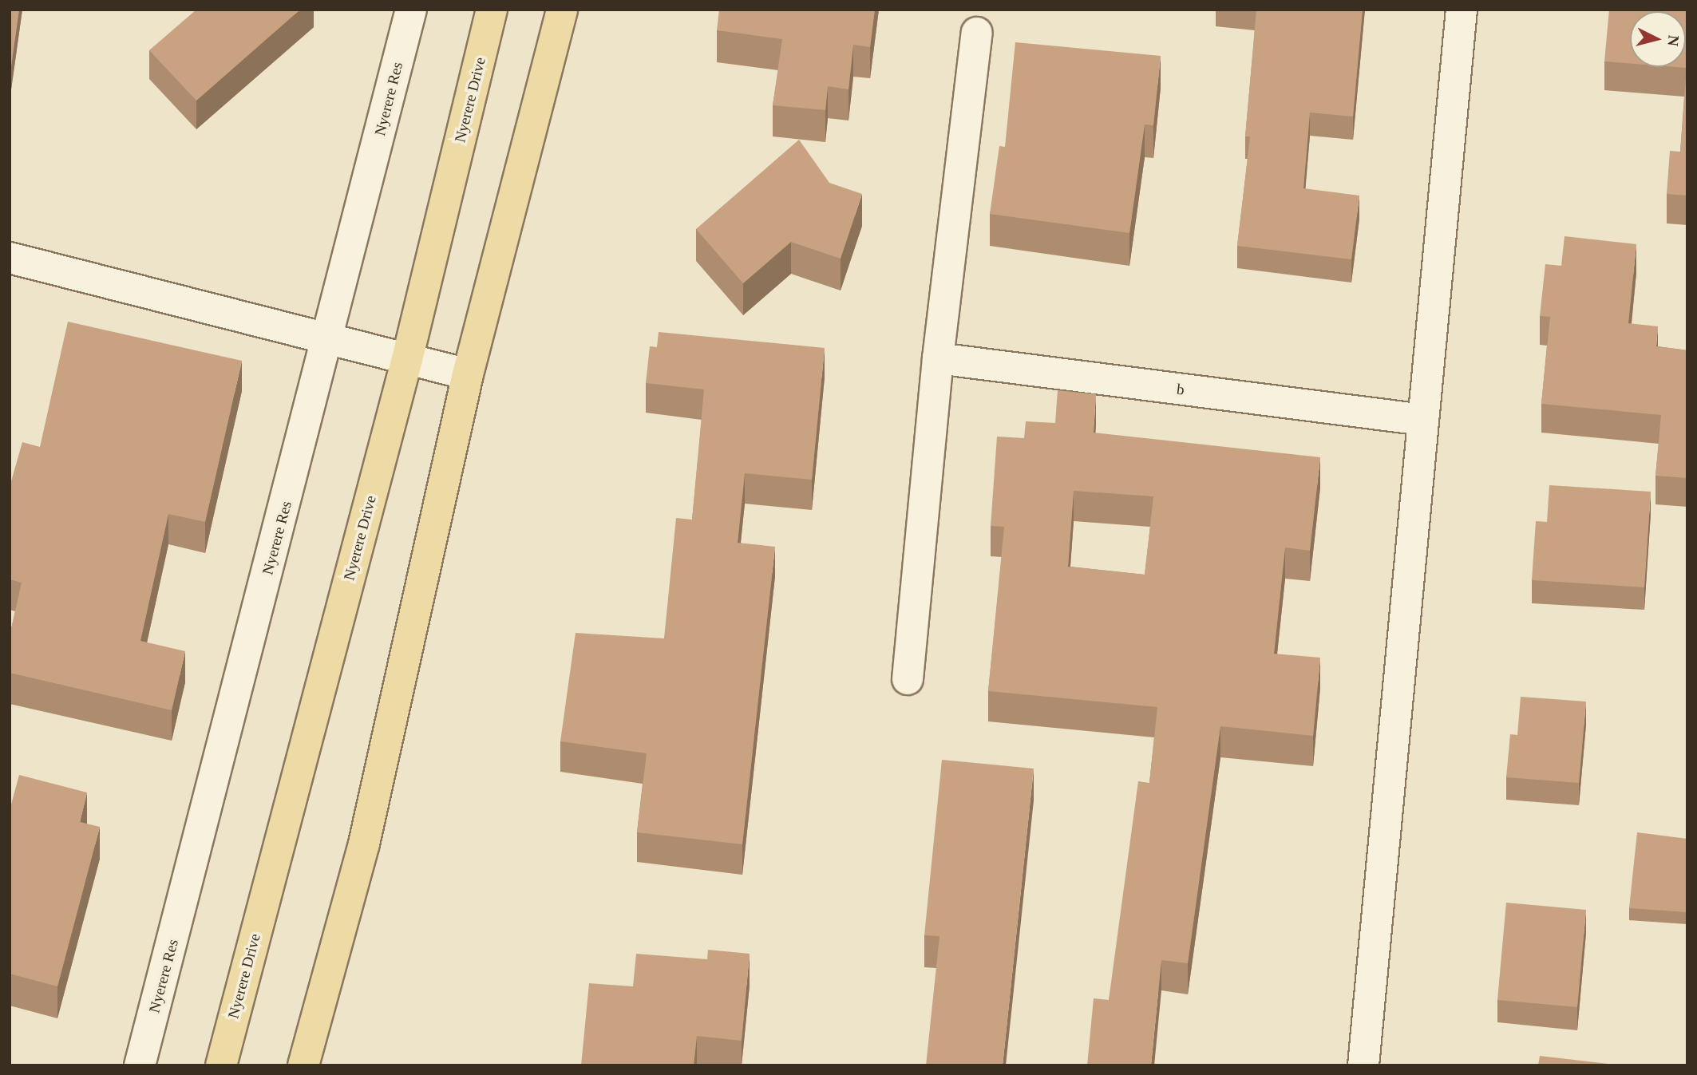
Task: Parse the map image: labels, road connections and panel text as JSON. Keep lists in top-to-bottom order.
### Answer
{
  "streets": {
    "main road": ["Nyerere Drive"],
    "street": ["Nyerere Res", "b"]
  },
  "north": "right"
}
